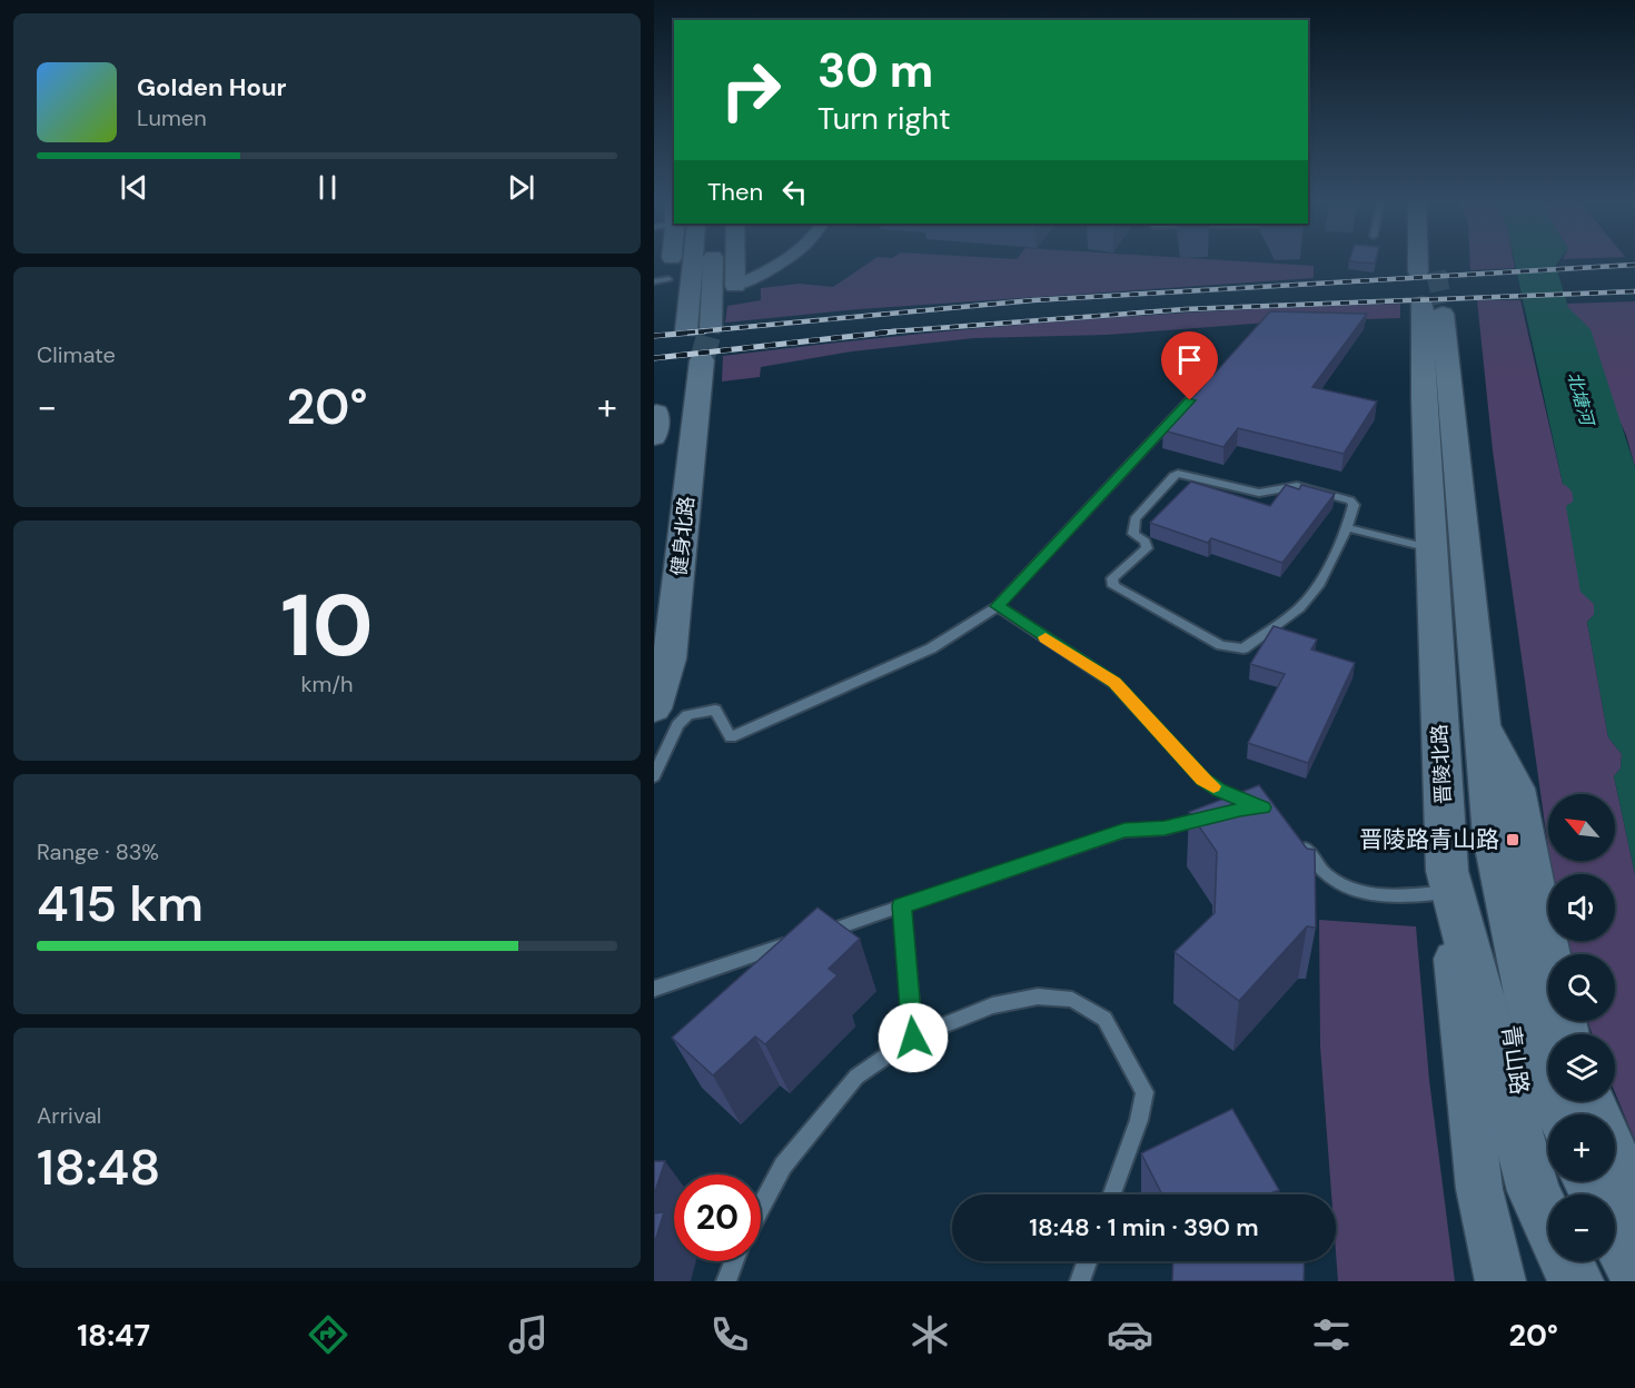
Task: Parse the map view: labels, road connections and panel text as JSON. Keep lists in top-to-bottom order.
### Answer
{
  "streets": {
    "main road": ["健身北路", "晋陵北路"],
    "street": ["青山路"]
  },
  "crossings": [
    ["晋陵北路", "青山路"]
  ],
  "water": ["北塘河"],
  "places": {
    "transit": ["晋陵路青山路"]
  },
  "north": "top left",
  "page": {
    "turn": ["30 m", "Turn right"],
    "song": ["Golden Hour", "Lumen"],
    "then": "Then",
    "tile": [
      "Climate",
      ["10", "km/h"],
      ["Range · 83%", "415 km"],
      ["Arrival", "18:48"]
    ],
    "heat": ["−", "20°", "+"],
    "map_buttons": ["+", "−"],
    "limit": "20",
    "trip": "18:48 · 1 min · 390 m",
    "tabs": ["18:47", "20°"]
  }
}
